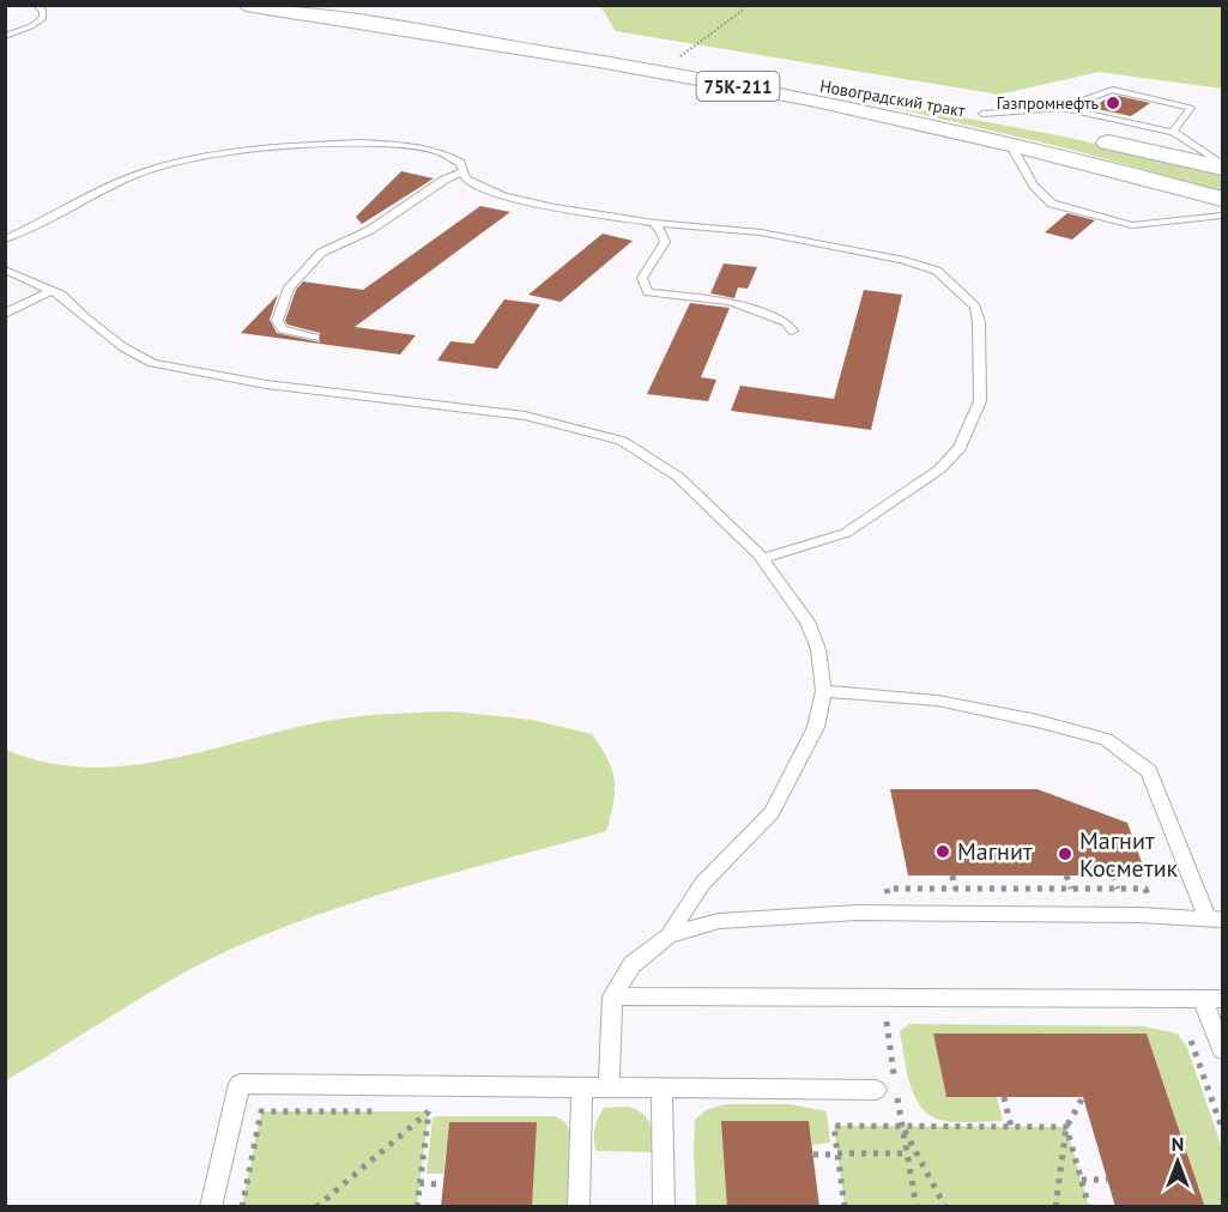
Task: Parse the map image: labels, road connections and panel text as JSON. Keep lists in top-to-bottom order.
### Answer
{
  "streets": {
    "main road": ["75К-211", "Новоградский тракт"]
  },
  "crossings": [
    ["75К-211", "Новоградский тракт"]
  ],
  "places": ["Газпромнефть", "Магнит", "Магнит Косметик"],
  "north": "top"
}
